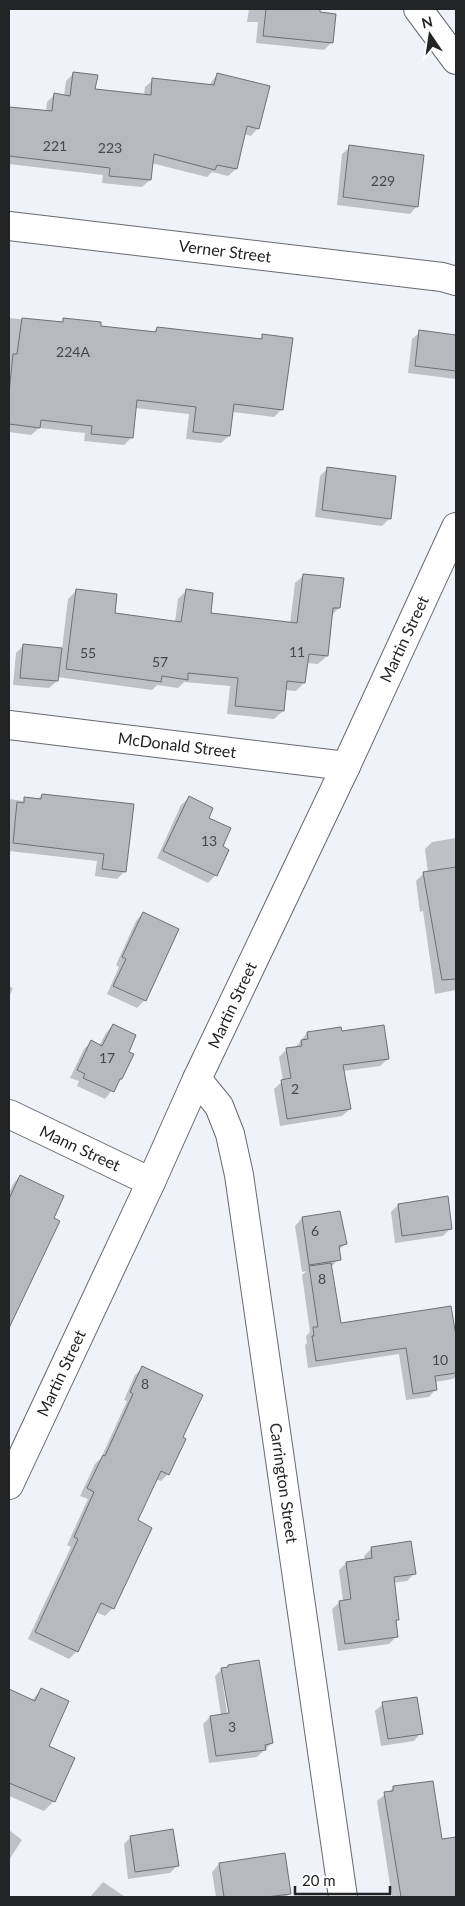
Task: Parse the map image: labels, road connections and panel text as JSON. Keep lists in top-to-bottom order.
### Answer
{
  "streets": {
    "street": [
      "Verner Street",
      "Martin Street",
      "McDonald Street",
      "Mann Street",
      "Carrington Street"
    ]
  },
  "crossings": [
    ["Martin Street", "McDonald Street"],
    ["Martin Street", "Mann Street"],
    ["Martin Street", "Carrington Street"]
  ],
  "house_numbers": [
    "221",
    "223",
    "229",
    "224A",
    "11",
    "55",
    "57",
    "13",
    "17",
    "2",
    "6",
    "8",
    "10",
    "8",
    "3"
  ],
  "scale_bar": "20 m",
  "north": "top"
}
